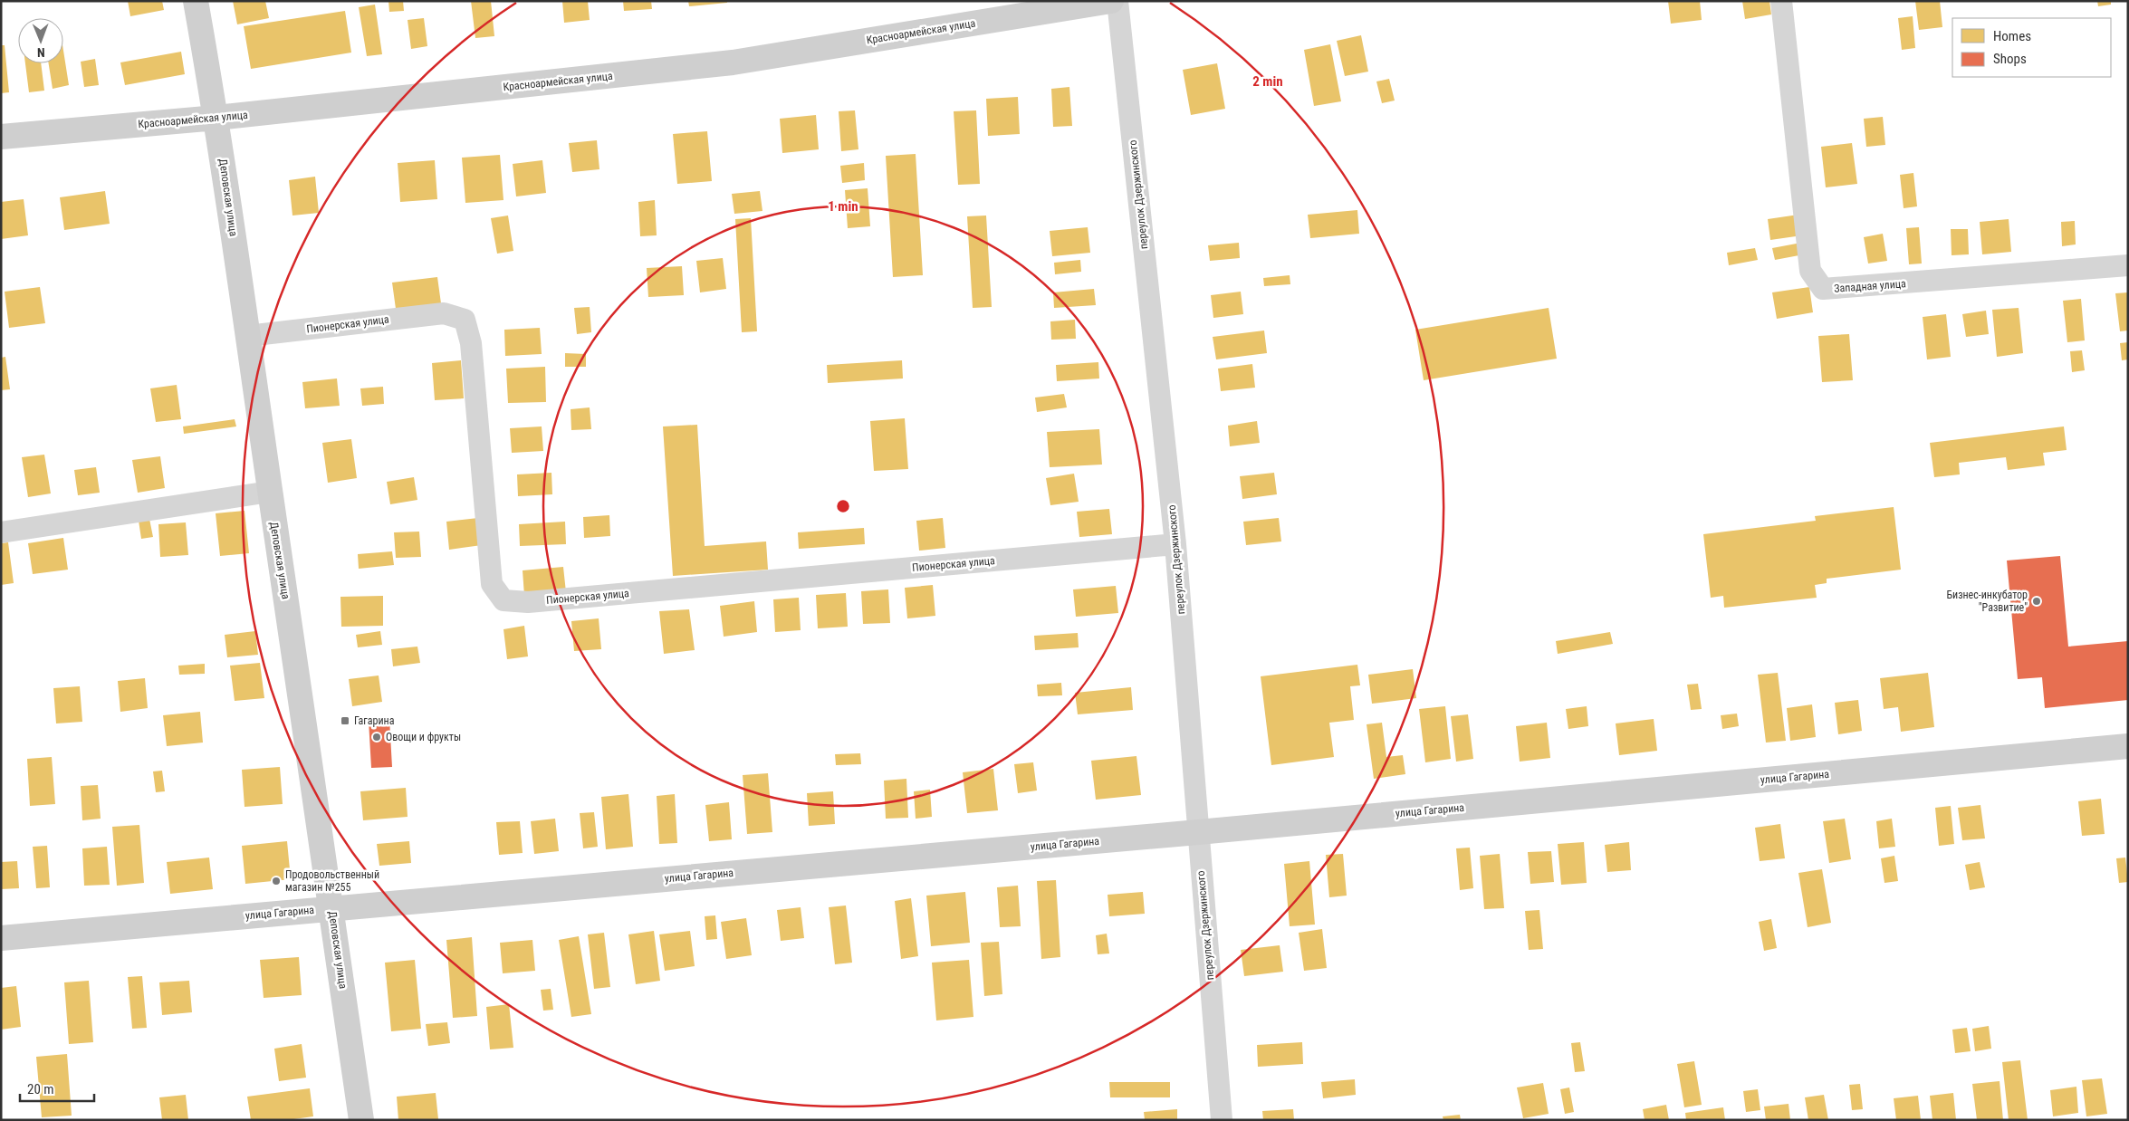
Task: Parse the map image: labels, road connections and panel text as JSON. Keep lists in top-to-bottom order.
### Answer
{
  "streets": {
    "street": [
      "Красноармейская улица",
      "переулок Дзержинского",
      "Деповская улица",
      "Западная улица",
      "Пионерская улица",
      "улица Гагарина"
    ]
  },
  "crossings": [
    ["Красноармейская улица", "Деповская улица"],
    ["переулок Дзержинского", "Пионерская улица"],
    ["переулок Дзержинского", "улица Гагарина"],
    ["Деповская улица", "Пионерская улица"],
    ["Деповская улица", "улица Гагарина"]
  ],
  "places": {
    "other": ["Бизнес-инкубатор \"Развитие\"", "Овощи и фрукты", "Продовольственный магазин №255"],
    "transit": ["Гагарина"]
  },
  "legend": ["Homes", "Shops"],
  "scale_bar": "20 m",
  "north": "bottom",
  "rings": ["2 min", "1 min"]
}
